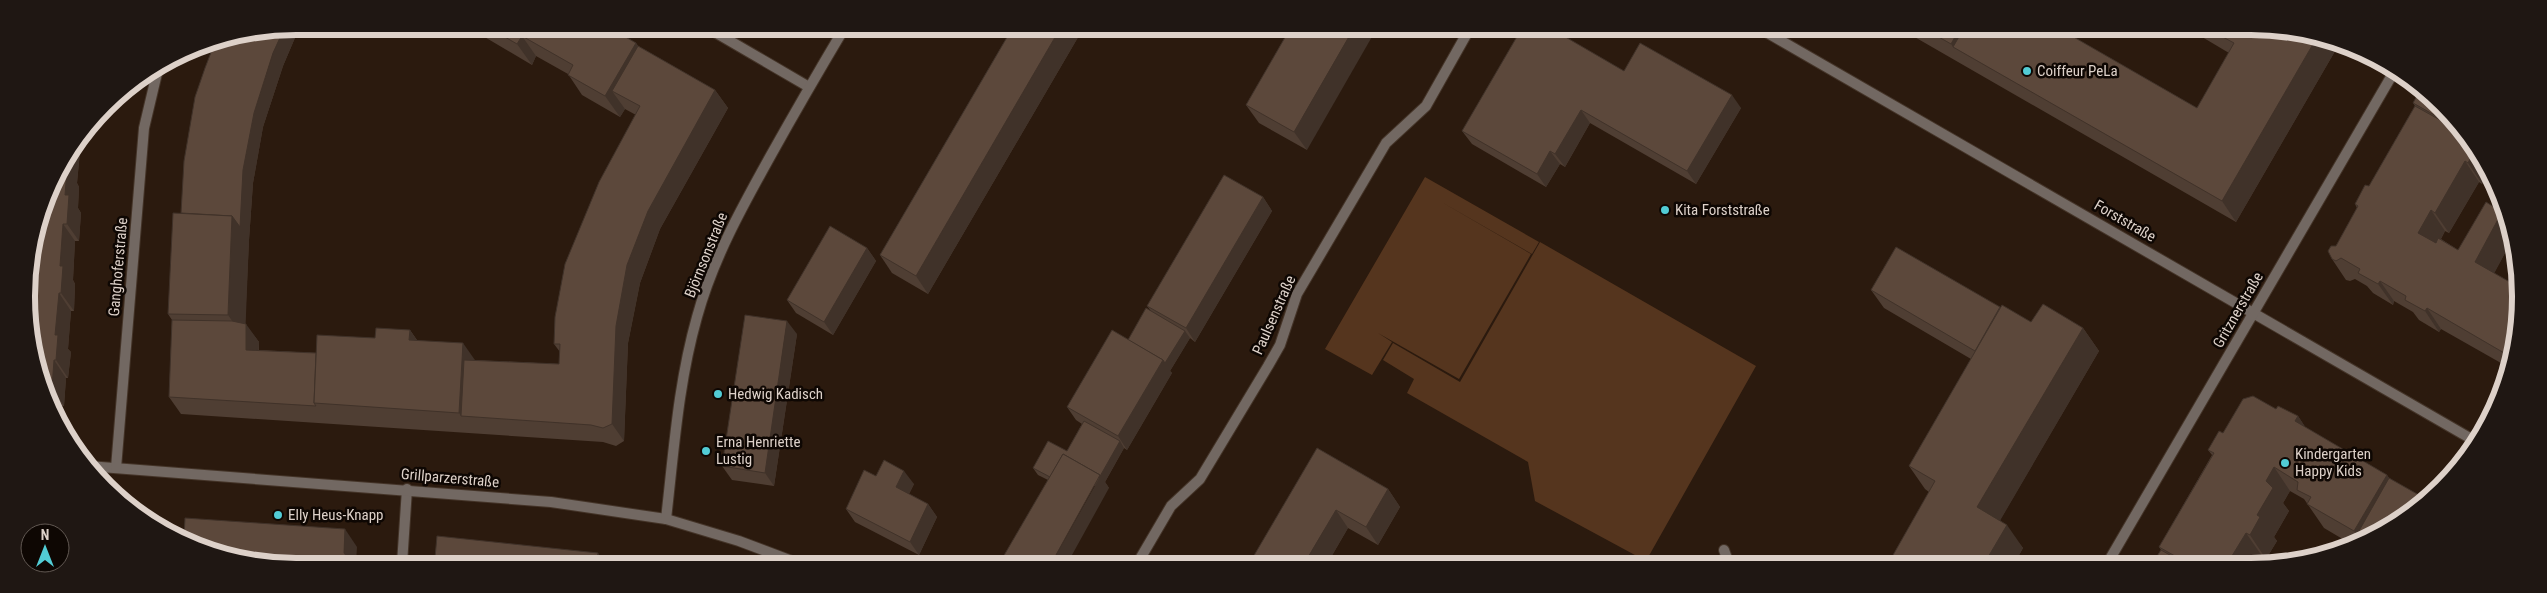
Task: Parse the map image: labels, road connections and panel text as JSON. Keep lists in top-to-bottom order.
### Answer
{
  "streets": {
    "street": [
      "Forststraße",
      "Björnsonstraße",
      "Ganghoferstraße",
      "Gritznerstraße",
      "Paulsenstraße",
      "Grillparzerstraße"
    ]
  },
  "crossings": [
    ["Forststraße", "Gritznerstraße"],
    ["Björnsonstraße", "Grillparzerstraße"],
    ["Ganghoferstraße", "Grillparzerstraße"]
  ],
  "places": [
    "Coiffeur PeLa",
    "Kita Forststraße",
    "Hedwig Kadisch",
    "Erna Henriette Lustig",
    "Kindergarten Happy Kids",
    "Elly Heus-Knapp"
  ],
  "north": "top"
}
